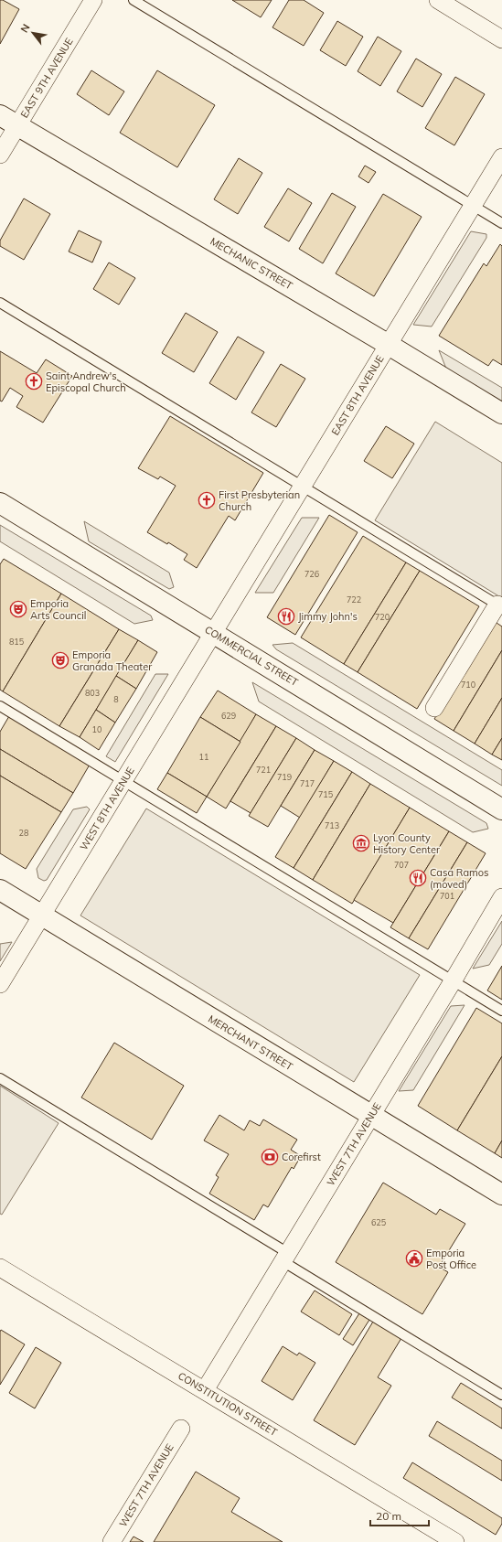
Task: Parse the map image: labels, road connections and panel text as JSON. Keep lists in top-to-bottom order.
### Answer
{
  "streets": {
    "street": [
      "EAST 9TH AVENUE",
      "MECHANIC STREET",
      "EAST 8TH AVENUE",
      "COMMERCIAL STREET",
      "WEST 8TH AVENUE",
      "MERCHANT STREET",
      "WEST 7TH AVENUE",
      "CONSTITUTION STREET"
    ]
  },
  "crossings": [
    ["EAST 9TH AVENUE", "MECHANIC STREET"],
    ["MECHANIC STREET", "EAST 8TH AVENUE"],
    ["EAST 8TH AVENUE", "COMMERCIAL STREET"],
    ["EAST 8TH AVENUE", "WEST 8TH AVENUE"],
    ["COMMERCIAL STREET", "WEST 8TH AVENUE"],
    ["WEST 8TH AVENUE", "MERCHANT STREET"],
    ["MERCHANT STREET", "WEST 7TH AVENUE"],
    ["WEST 7TH AVENUE", "CONSTITUTION STREET"]
  ],
  "places": {
    "church": ["Saint Andrew's Episcopal Church", "First Presbyterian Church"],
    "theatre": ["Emporia Arts Council", "Emporia Granada Theater"],
    "restaurant": ["Jimmy John's", "Casa Ramos (moved)"],
    "museum": ["Lyon County History Center"],
    "bank": ["Corefirst"],
    "public building": ["Emporia Post Office"]
  },
  "house_numbers": [
    "726",
    "722",
    "720",
    "815",
    "710",
    "803",
    "8",
    "629",
    "10",
    "11",
    "721",
    "719",
    "717",
    "715",
    "713",
    "28",
    "707",
    "701",
    "625"
  ],
  "scale_bar": "20 m",
  "north": "top left"
}
